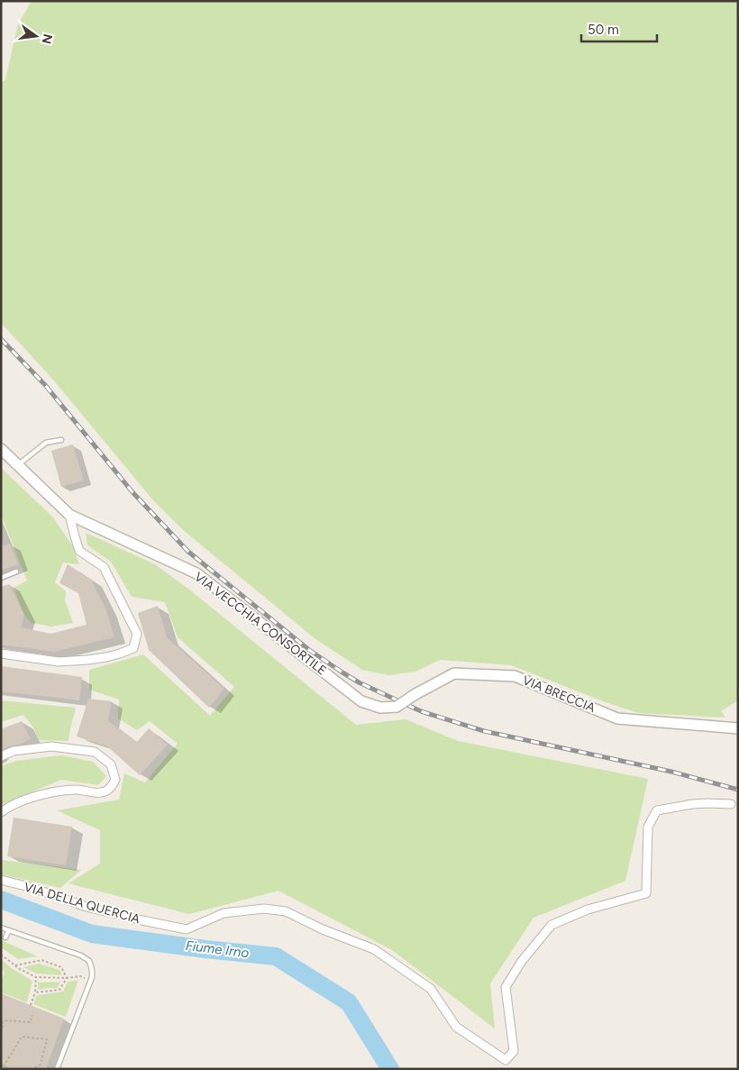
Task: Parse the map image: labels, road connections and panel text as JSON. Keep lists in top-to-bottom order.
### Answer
{
  "streets": {
    "street": ["VIA VECCHIA CONSORTILE", "VIA BRECCIA", "VIA DELLA QUERCIA"]
  },
  "crossings": [
    ["VIA VECCHIA CONSORTILE", "VIA BRECCIA"]
  ],
  "water": ["Fiume Irno"],
  "scale_bar": "50 m",
  "north": "right"
}
